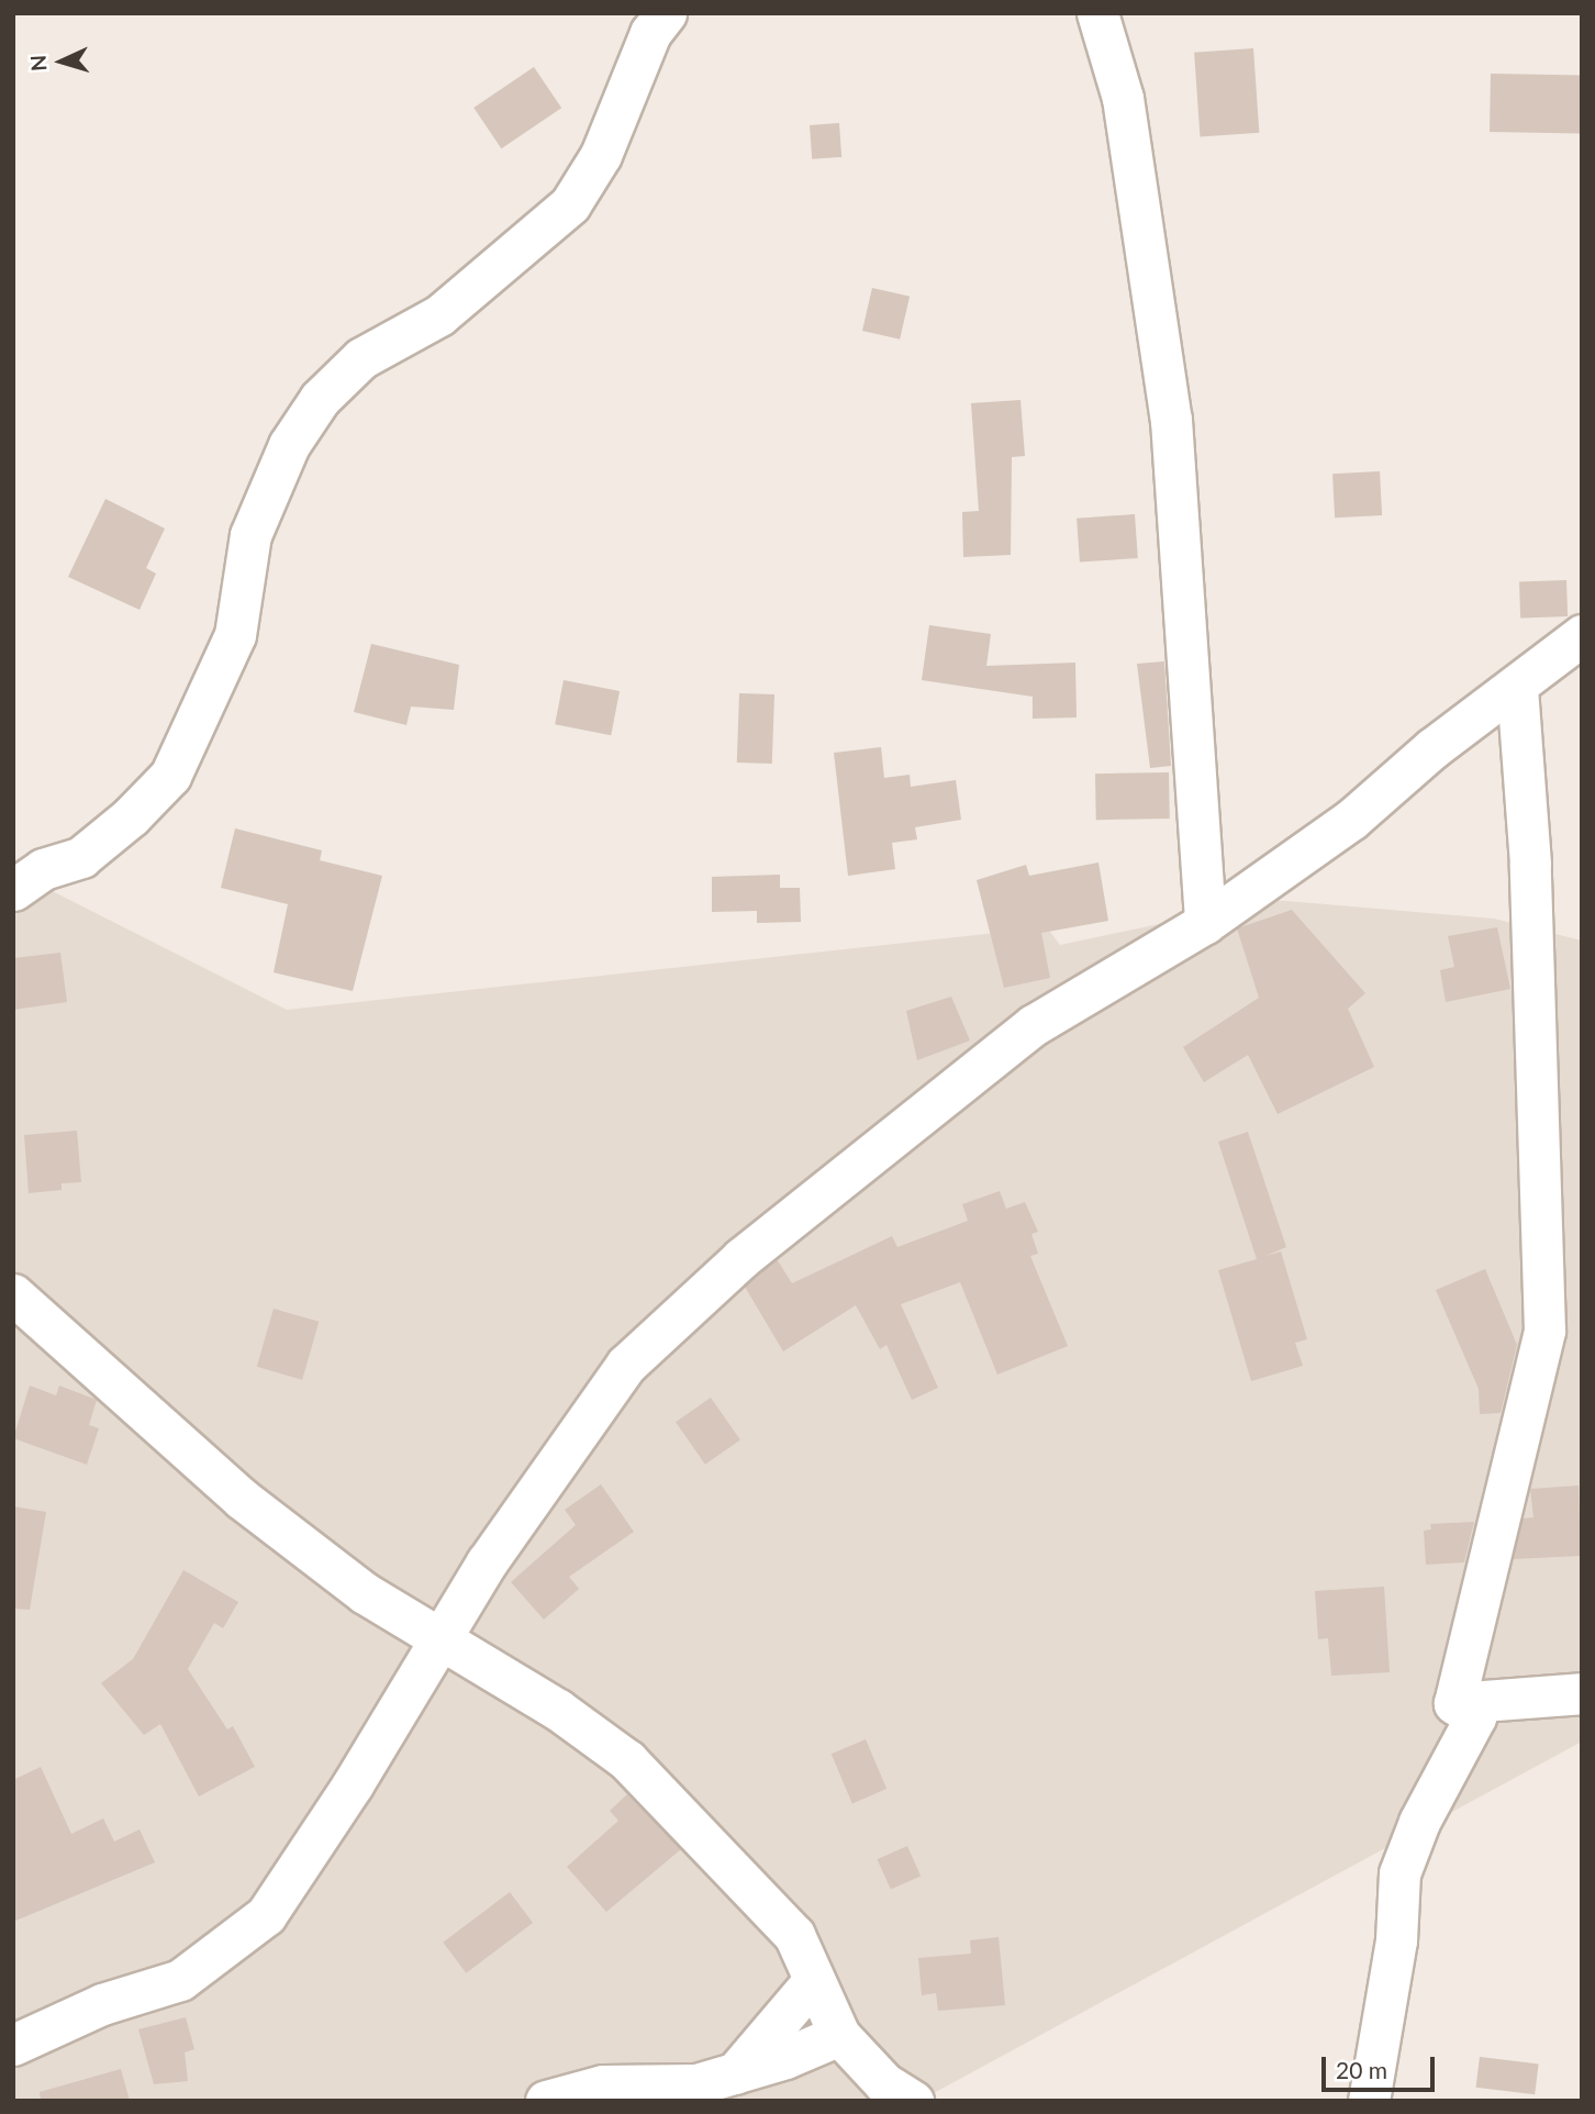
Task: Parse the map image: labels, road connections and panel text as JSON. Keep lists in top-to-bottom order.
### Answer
{
  "scale_bar": "20 m",
  "north": "left"
}
